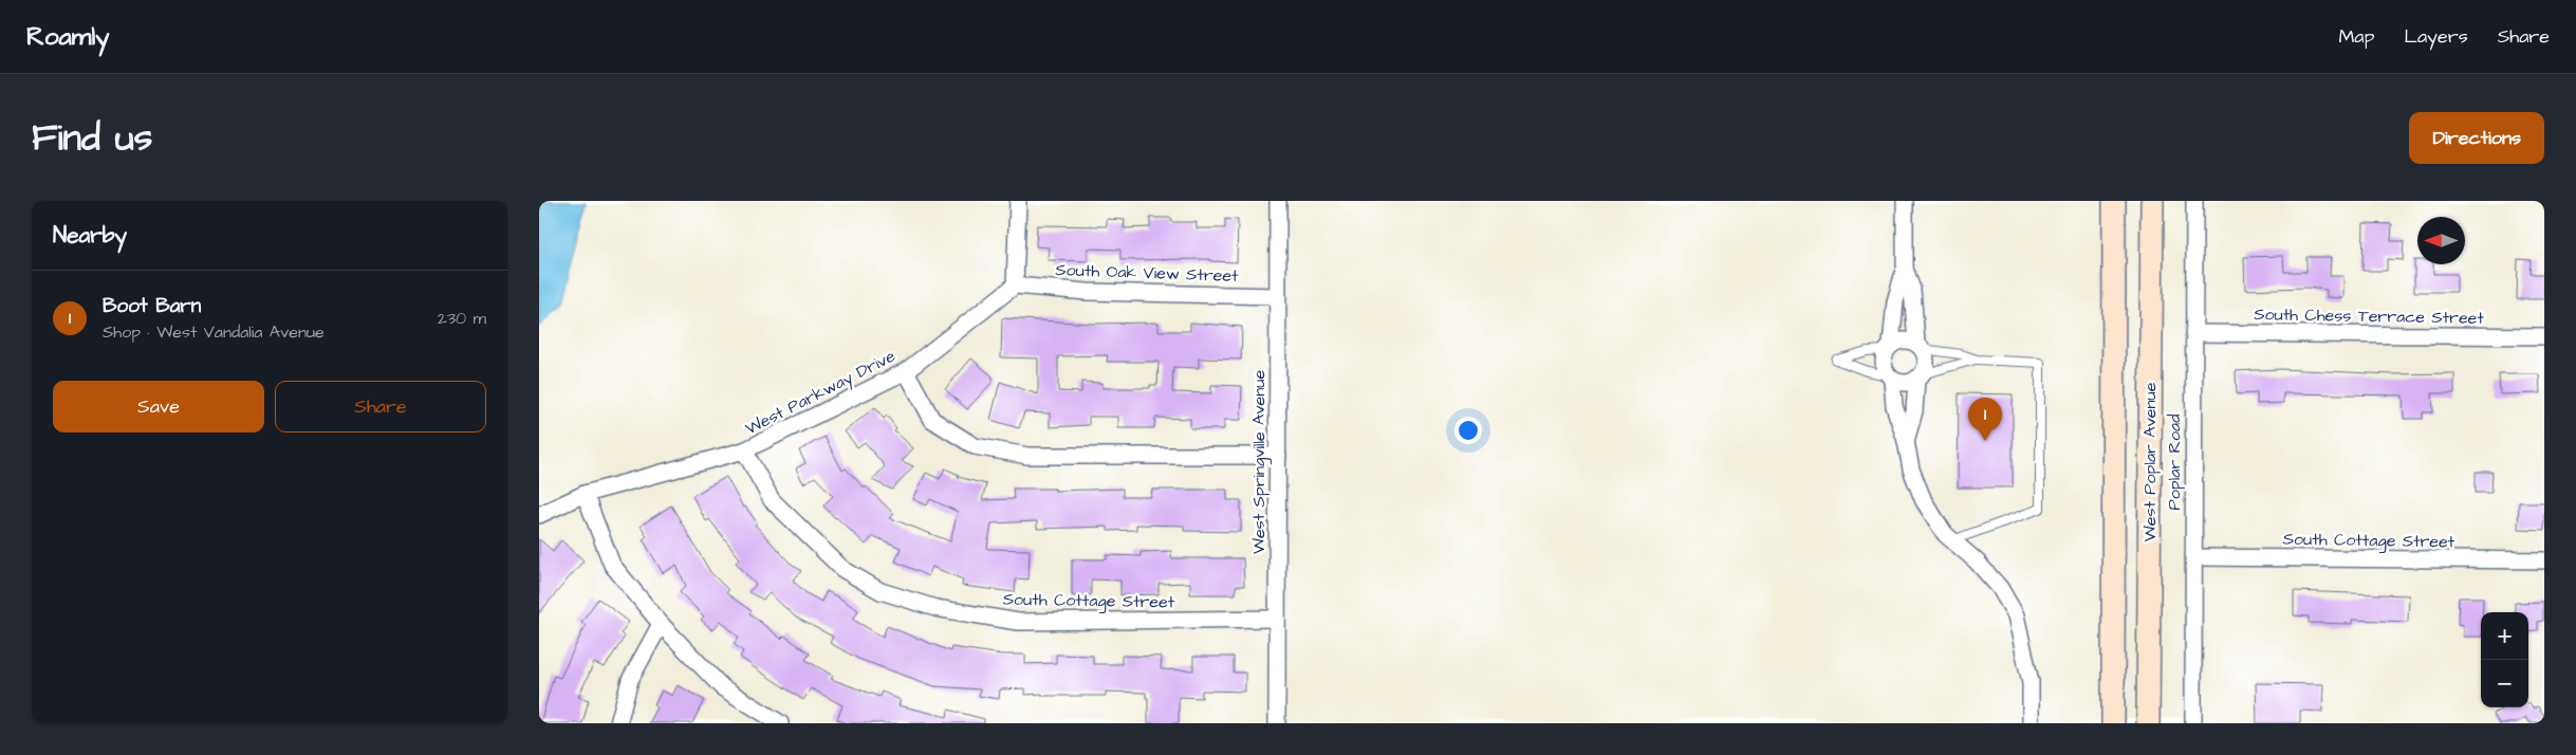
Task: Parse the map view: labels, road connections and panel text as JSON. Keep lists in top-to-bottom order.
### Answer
{
  "streets": {
    "main road": ["West Poplar Avenue"],
    "street": [
      "South Oak View Street",
      "South Chess Terrace Street",
      "West Parkway Drive",
      "West Springville Avenue",
      "Poplar Road",
      "South Cottage Street"
    ]
  },
  "crossings": [
    ["South Oak View Street", "West Parkway Drive"],
    ["South Oak View Street", "West Springville Avenue"],
    ["South Chess Terrace Street", "Poplar Road"],
    ["West Parkway Drive", "South Cottage Street"],
    ["West Springville Avenue", "South Cottage Street"],
    ["Poplar Road", "South Cottage Street"]
  ],
  "north": "left",
  "page": {
    "header": "Roamly",
    "nav": ["Map", "Layers", "Share"],
    "title": "Find us",
    "buttons": [
      "Directions",
      ["Save", "Share"]
    ],
    "heading": "Nearby",
    "list": [
      {
        "mark": "1",
        "name": "Boot Barn",
        "note": "Shop · West Vandalia Avenue",
        "value": "230 m"
      }
    ],
    "pins": "1",
    "map_buttons": ["+", "−"]
  }
}
